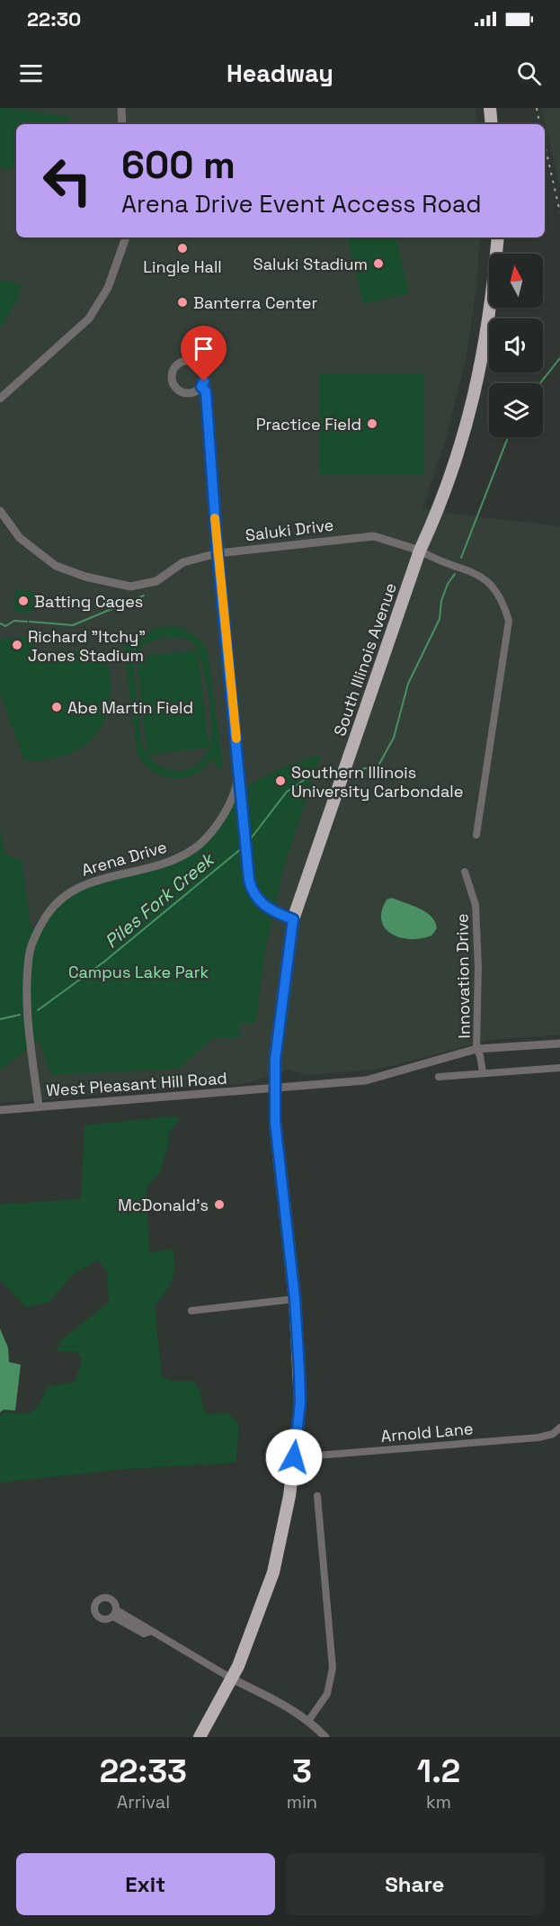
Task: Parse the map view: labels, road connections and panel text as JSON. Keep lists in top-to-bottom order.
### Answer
{
  "streets": {
    "highway": ["South Illinois Avenue"],
    "street": [
      "Saluki Drive",
      "Arena Drive",
      "Innovation Drive",
      "West Pleasant Hill Road",
      "Arnold Lane"
    ]
  },
  "crossings": [
    ["Saluki Drive", "South Illinois Avenue"],
    ["Saluki Drive", "Arena Drive"],
    ["South Illinois Avenue", "West Pleasant Hill Road"],
    ["South Illinois Avenue", "Arnold Lane"],
    ["Arena Drive", "West Pleasant Hill Road"],
    ["Innovation Drive", "West Pleasant Hill Road"]
  ],
  "water": ["Piles Fork Creek"],
  "parks": ["Campus Lake Park"],
  "places": [
    "Lingle Hall",
    "Saluki Stadium",
    "Banterra Center",
    "Practice Field",
    "Batting Cages",
    "Richard \"Itchy\" Jones Stadium",
    "Abe Martin Field",
    "Southern Illinois University Carbondale",
    "McDonald's"
  ],
  "north": "top",
  "page": {
    "status": "22:30",
    "header": "Headway",
    "turn": ["600 m", "Arena Drive Event Access Road"],
    "eta": [
      "22:33",
      "Arrival",
      "3",
      "min",
      "1.2",
      "km"
    ],
    "buttons": ["Exit", "Share"]
  }
}
